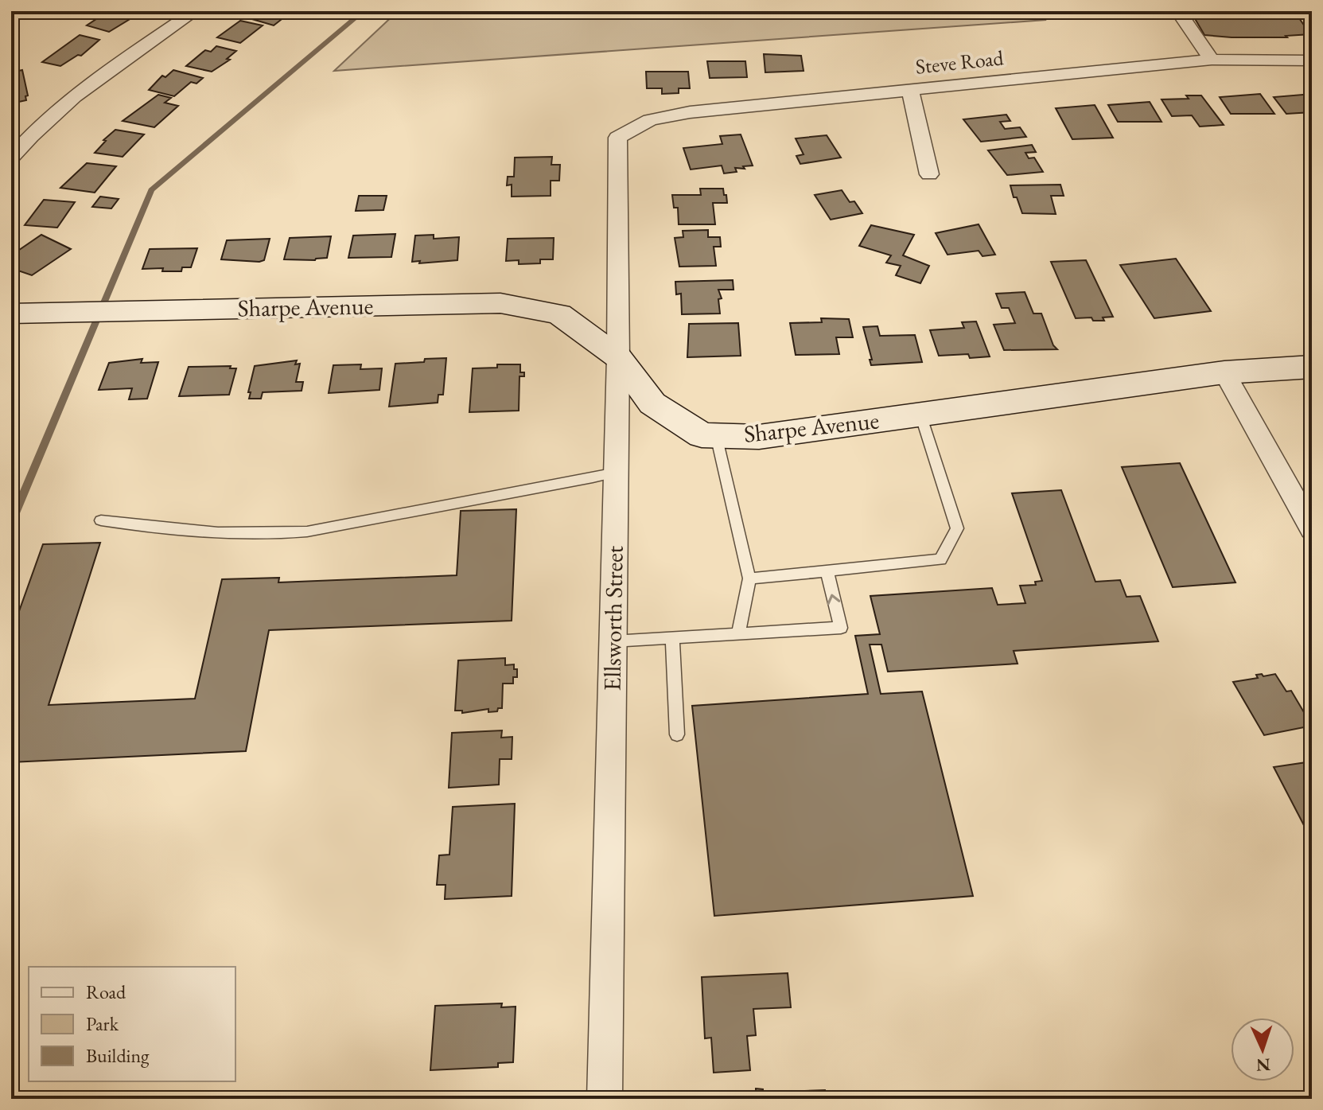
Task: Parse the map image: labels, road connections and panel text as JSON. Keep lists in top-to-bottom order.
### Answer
{
  "streets": {
    "street": ["Steve Road", "Sharpe Avenue", "Ellsworth Street"]
  },
  "crossings": [
    ["Steve Road", "Ellsworth Street"],
    ["Sharpe Avenue", "Ellsworth Street"]
  ],
  "legend": ["Road", "Park", "Building"],
  "north": "bottom"
}
